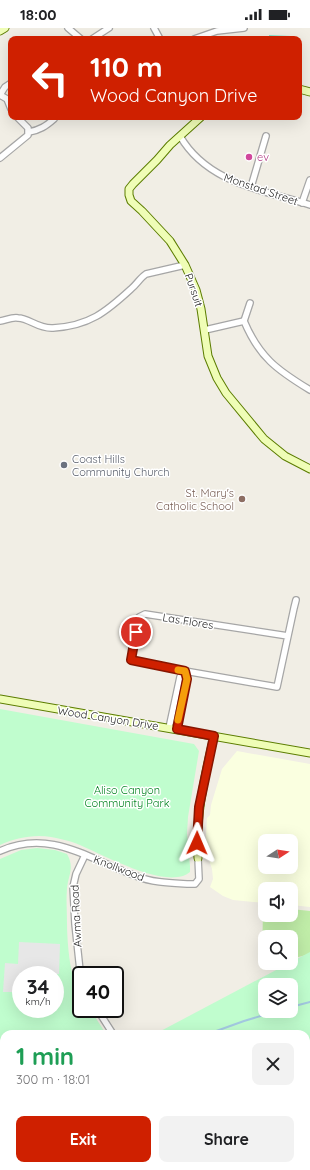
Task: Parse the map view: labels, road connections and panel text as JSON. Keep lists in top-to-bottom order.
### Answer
{
  "streets": {
    "street": [
      "Monstad Street",
      "Pursuit",
      "Las Flores",
      "Wood Canyon Drive",
      "Knollwood",
      "Awma Road"
    ]
  },
  "crossings": [
    ["Monstad Street", "Pursuit"],
    ["Wood Canyon Drive", "Knollwood"],
    ["Knollwood", "Awma Road"]
  ],
  "parks": ["Aliso Canyon Community Park"],
  "places": ["ev", "Coast Hills Community Church", "St. Mary's Catholic School"],
  "north": "right",
  "page": {
    "status": "18:00",
    "turn": ["110 m", "Wood Canyon Drive"],
    "speed": "34 km/h",
    "limit": "40",
    "heading": ["1 min", "300 m · 18:01"],
    "buttons": ["Exit", "Share"]
  }
}
